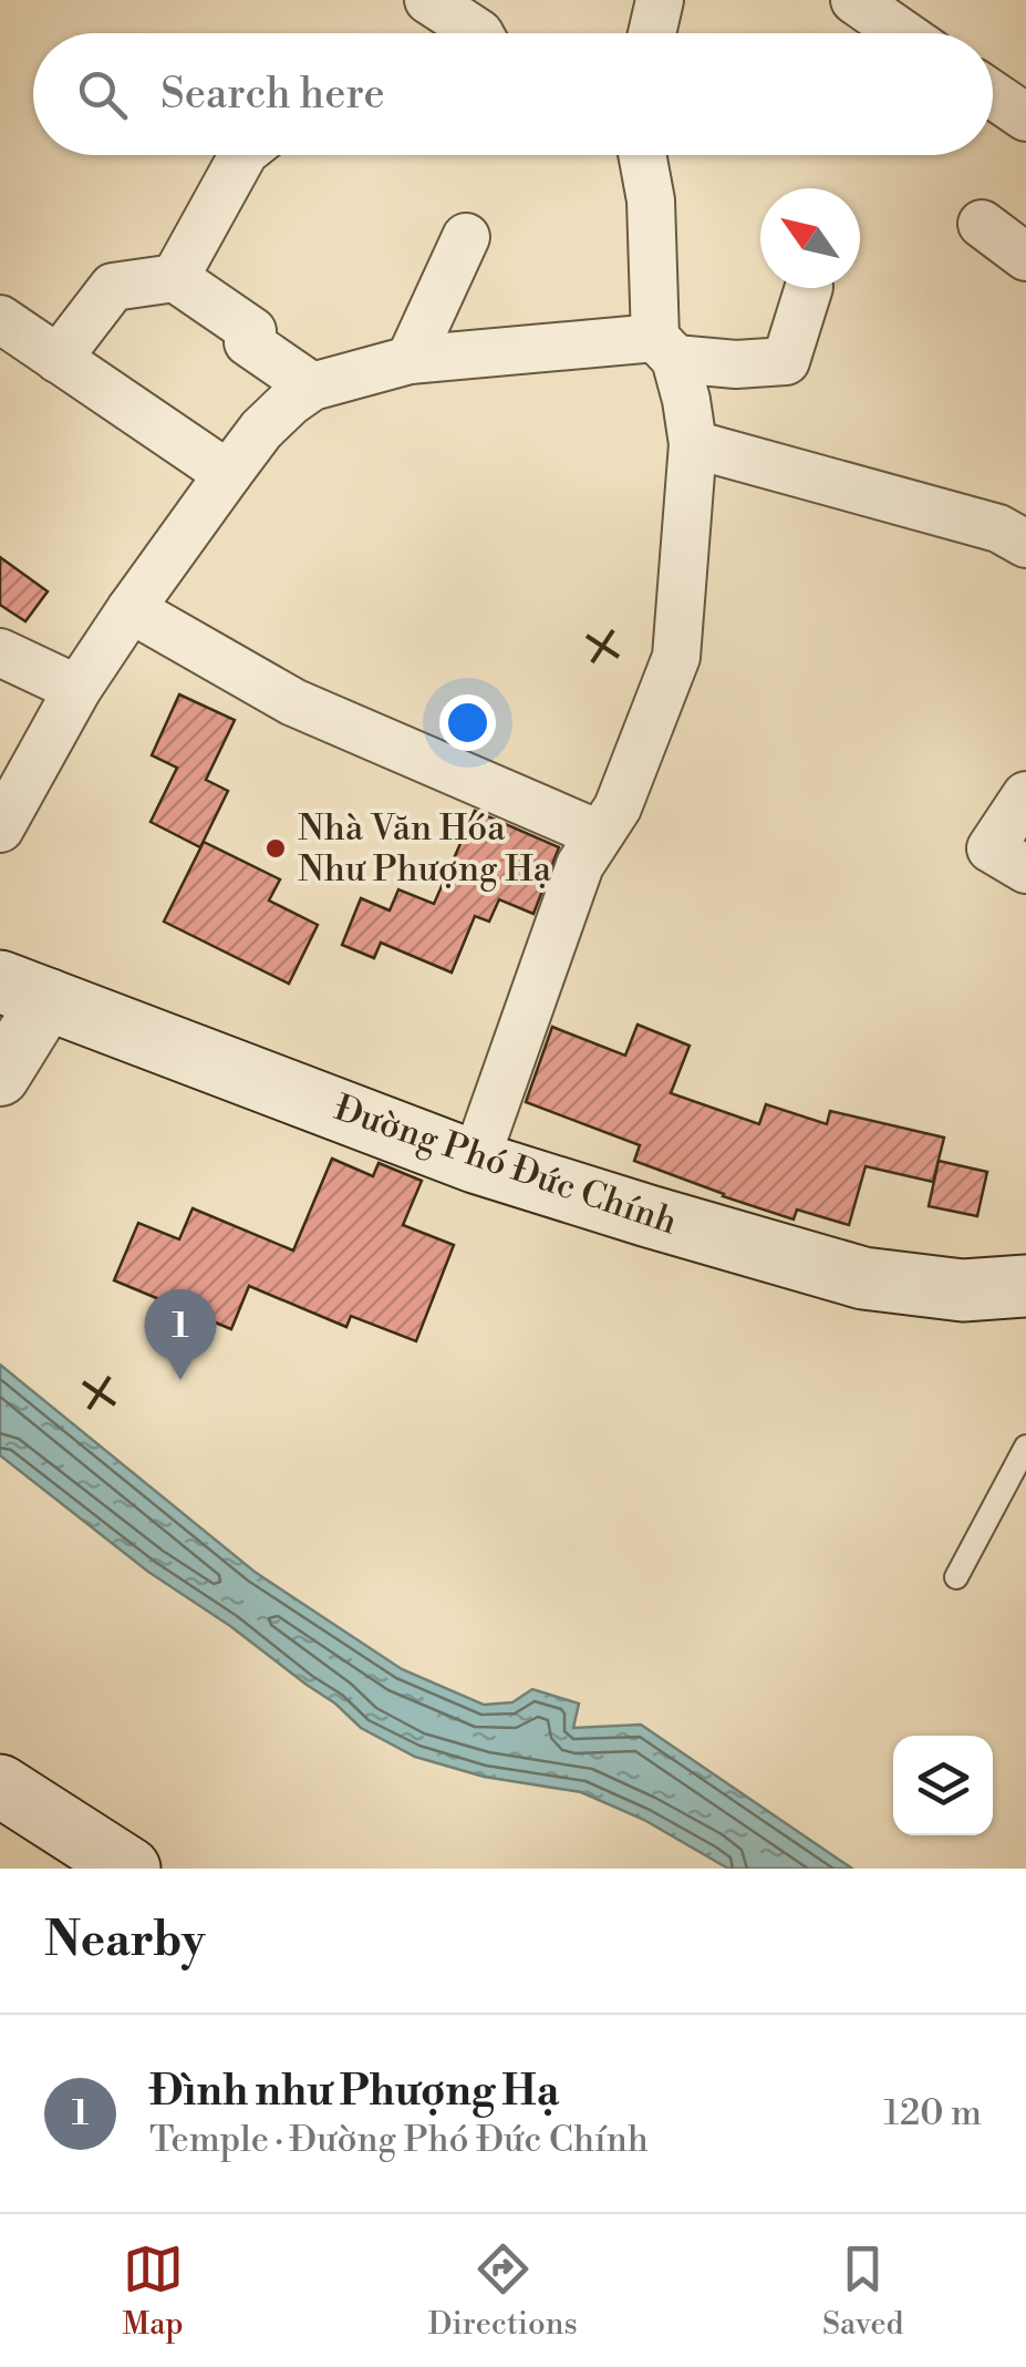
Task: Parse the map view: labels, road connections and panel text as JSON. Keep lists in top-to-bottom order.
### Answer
{
  "streets": {
    "main road": ["Đường Phó Đức Chính"]
  },
  "places": ["Nhà Văn Hóa Như Phượng Hạ"],
  "north": "top left",
  "page": {
    "search": "Search here",
    "pins": "1",
    "heading": "Nearby",
    "list": [
      {
        "mark": "1",
        "name": "Đình như Phượng Hạ",
        "note": "Temple · Đường Phó Đức Chính",
        "value": "120 m"
      }
    ],
    "nav": ["Map", "Directions", "Saved"]
  }
}
